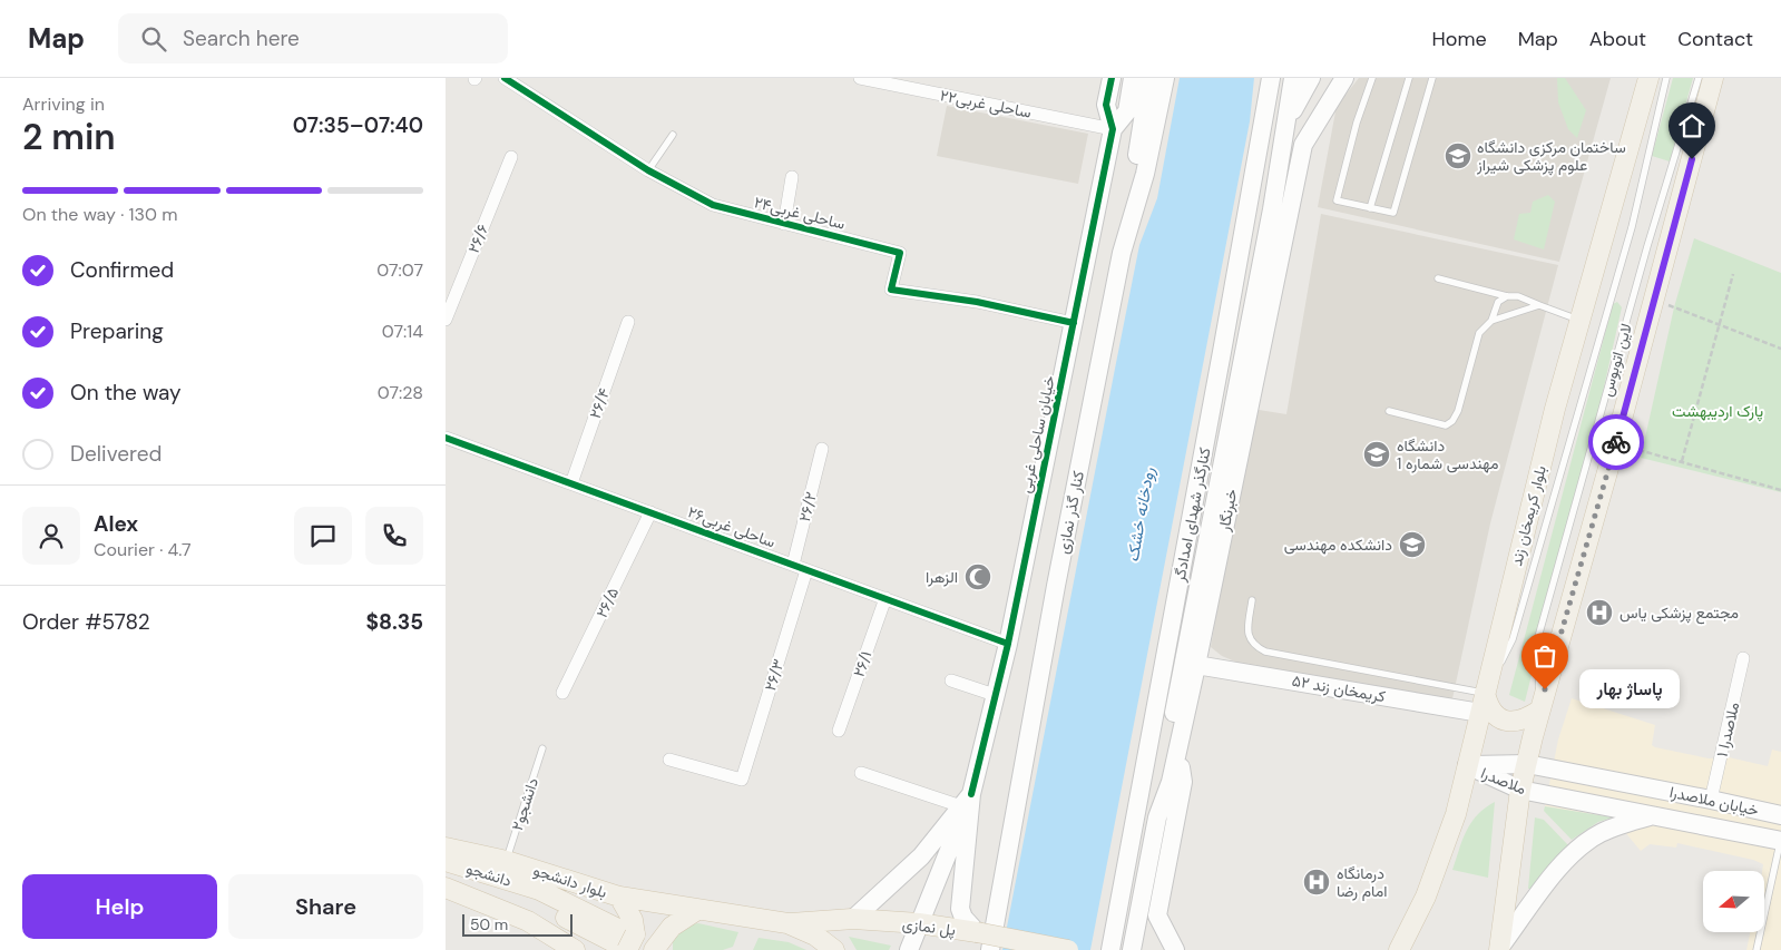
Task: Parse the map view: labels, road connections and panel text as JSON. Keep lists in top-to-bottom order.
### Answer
{
  "streets": {
    "main road": [
      "خیابان ساحلی غربی",
      "خبرنگار",
      "کنار گذر نمازی",
      "کنارگذر شهدای امدادگر",
      "بلوار کریمخان زند",
      "کریمخان زند ۵۲",
      "ملاصدرا",
      "خیابان ملاصدرا",
      "دانشجو",
      "بلوار دانشجو",
      "پل نمازی"
    ],
    "street": [
      "ساحلی غربی۲۲",
      "ساحلی غربی۲۴",
      "۲۶/۶",
      "۲۶/۴",
      "۲۶/۲",
      "ساحلی غربی۲۶",
      "۲۶/۵",
      "۲۶/۱",
      "۲۶/۳",
      "۱ ملاصدرا"
    ],
    "lane": ["لاین اتوبوس", "دانشجو۲"]
  },
  "crossings": [
    ["ساحلی غربی۲۲", "خیابان ساحلی غربی"],
    ["ساحلی غربی۲۴", "خیابان ساحلی غربی"],
    ["لاین اتوبوس", "بلوار کریمخان زند"],
    ["۲۶/۴", "ساحلی غربی۲۶"],
    ["خیابان ساحلی غربی", "ساحلی غربی۲۶"],
    ["۲۶/۲", "ساحلی غربی۲۶"],
    ["خبرنگار", "کریمخان زند ۵۲"],
    ["بلوار کریمخان زند", "کریمخان زند ۵۲"],
    ["بلوار کریمخان زند", "ملاصدرا"],
    ["ساحلی غربی۲۶", "۲۶/۵"],
    ["ساحلی غربی۲۶", "۲۶/۱"],
    ["ساحلی غربی۲۶", "۲۶/۳"],
    ["۱ ملاصدرا", "خیابان ملاصدرا"],
    ["ملاصدرا", "خیابان ملاصدرا"],
    ["دانشجو۲", "بلوار دانشجو"],
    ["بلوار دانشجو", "پل نمازی"]
  ],
  "water": ["رودخانه خشک"],
  "parks": ["پارک اردیبهشت"],
  "places": {
    "school or university": ["ساختمان مرکزی دانشگاه علوم پزشکی شیراز", "دانشگاه مهندسی شماره 1", "دانشکده مهندسی"],
    "mosque": ["الزهرا"],
    "hospital": ["مجتمع پزشکی یاس", "درمانگاه امام رضا"],
    "other": ["پاساژ بهار"]
  },
  "scale_bar": "50 m",
  "north": "left",
  "page": {
    "header": "Map",
    "search": "Search here",
    "nav": [
      "Home",
      "Map",
      "About",
      "Contact"
    ],
    "heading": ["2 min", "Arriving in", "07:35–07:40"],
    "panel": [
      "Alex",
      "Courier · 4.7",
      "Order #5782",
      "$8.35"
    ],
    "bar": "On the way · 130 m",
    "list": [
      ["Confirmed", "07:07"],
      ["Preparing", "07:14"],
      ["On the way", "07:28"],
      "Delivered"
    ],
    "bubble": "پاساژ بهار",
    "buttons": ["Help", "Share"],
    "scale": "50 m"
  }
}
